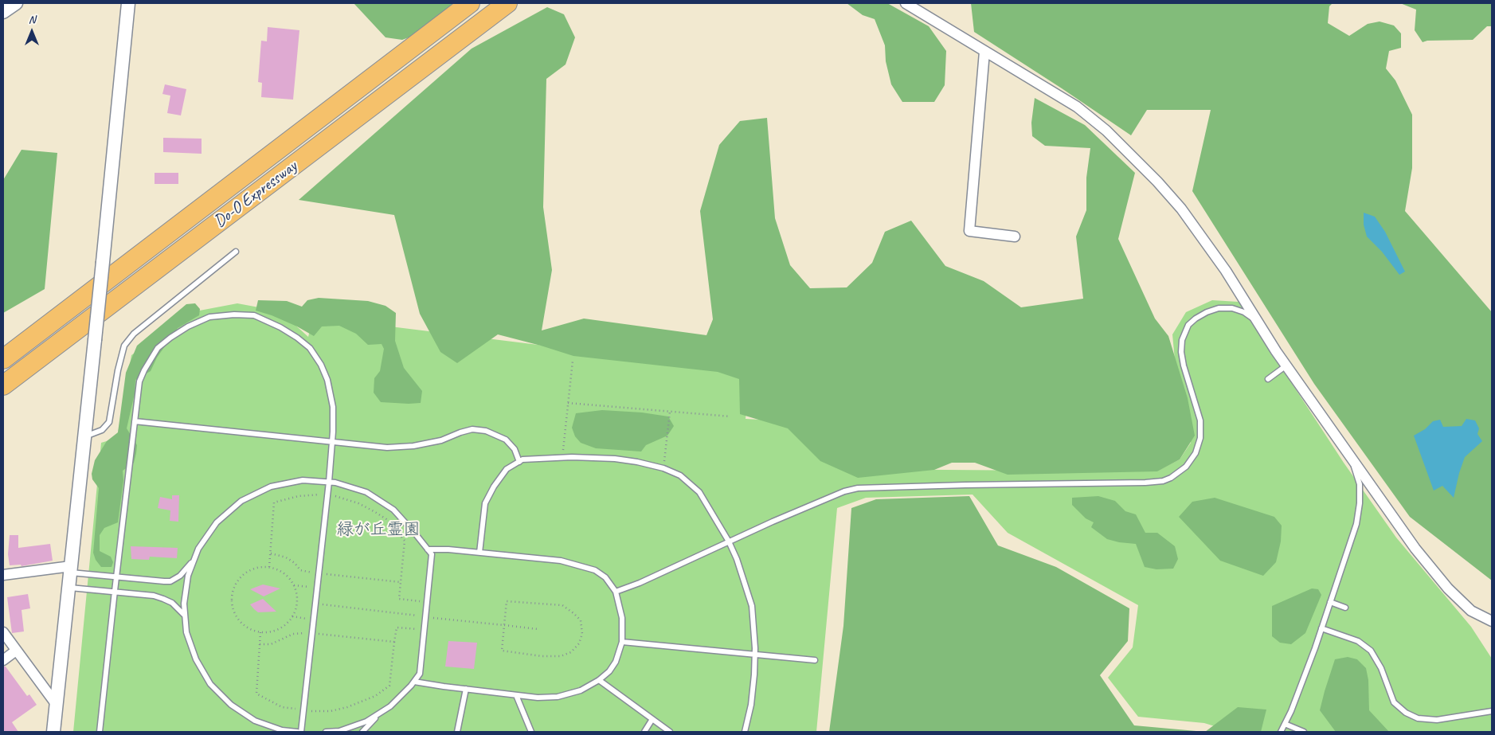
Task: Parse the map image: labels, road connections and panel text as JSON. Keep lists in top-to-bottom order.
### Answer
{
  "streets": {
    "highway": ["Do-O Expressway"]
  },
  "parks": ["緑が丘霊園"],
  "north": "top"
}
